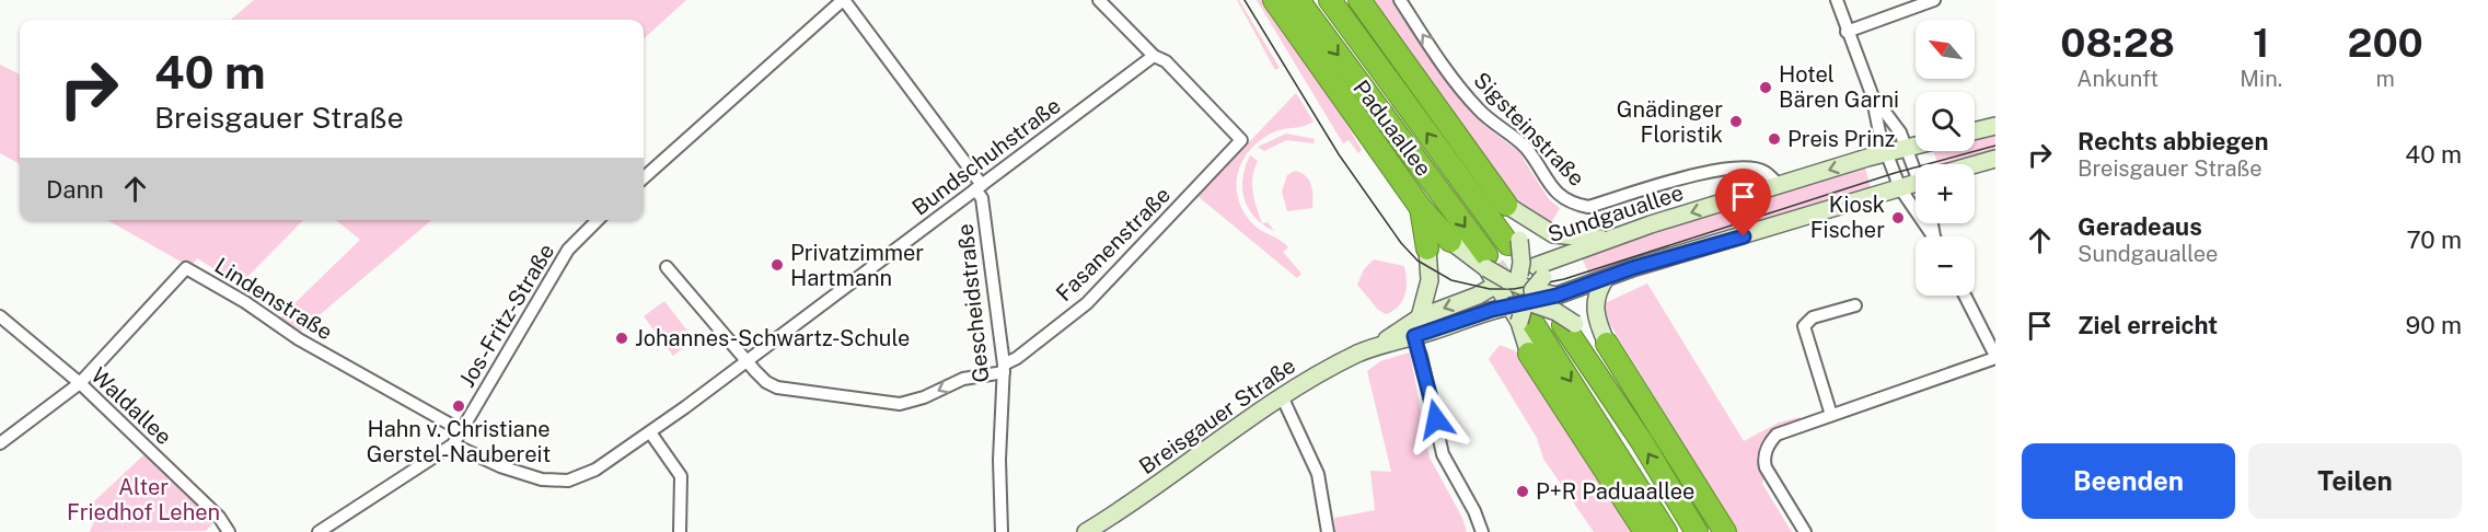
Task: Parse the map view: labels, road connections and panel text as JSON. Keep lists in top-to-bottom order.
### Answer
{
  "streets": {
    "highway": ["Paduaallee"],
    "street": [
      "Sigsteinstraße",
      "Bundschuhstraße",
      "Sundgauallee",
      "Fasanenstraße",
      "Lindenstraße",
      "Gescheidstraße",
      "Jos-Fritz-Straße",
      "Waldallee",
      "Breisgauer Straße"
    ]
  },
  "crossings": [
    ["Sigsteinstraße", "Sundgauallee"],
    ["Bundschuhstraße", "Fasanenstraße"],
    ["Bundschuhstraße", "Gescheidstraße"],
    ["Bundschuhstraße", "Jos-Fritz-Straße"],
    ["Sundgauallee", "Breisgauer Straße"],
    ["Fasanenstraße", "Gescheidstraße"],
    ["Lindenstraße", "Jos-Fritz-Straße"],
    ["Lindenstraße", "Waldallee"]
  ],
  "one_way": ["Sigsteinstraße", "Fasanenstraße"],
  "parks": ["Alter Friedhof Lehen"],
  "places": [
    "Hotel Bären Garni",
    "Gnädinger Floristik",
    "Preis Prinz",
    "Kiosk Fischer",
    "Privatzimmer Hartmann",
    "Johannes-Schwartz-Schule",
    "Hahn v. Christiane Gerstel-Naubereit",
    "P+R Paduaallee"
  ],
  "north": "top left",
  "page": {
    "eta": [
      "08:28",
      "Ankunft",
      "1",
      "Min.",
      "200",
      "m"
    ],
    "map_buttons": ["+", "−"],
    "turn": ["40 m", "Breisgauer Straße"],
    "list": [
      {
        "name": "Rechts abbiegen",
        "note": "Breisgauer Straße",
        "value": "40 m"
      },
      {
        "name": "Geradeaus",
        "note": "Sundgauallee",
        "value": "70 m"
      },
      {
        "name": "Ziel erreicht",
        "value": "90 m"
      }
    ],
    "then": "Dann",
    "buttons": ["Beenden", "Teilen"]
  }
}
